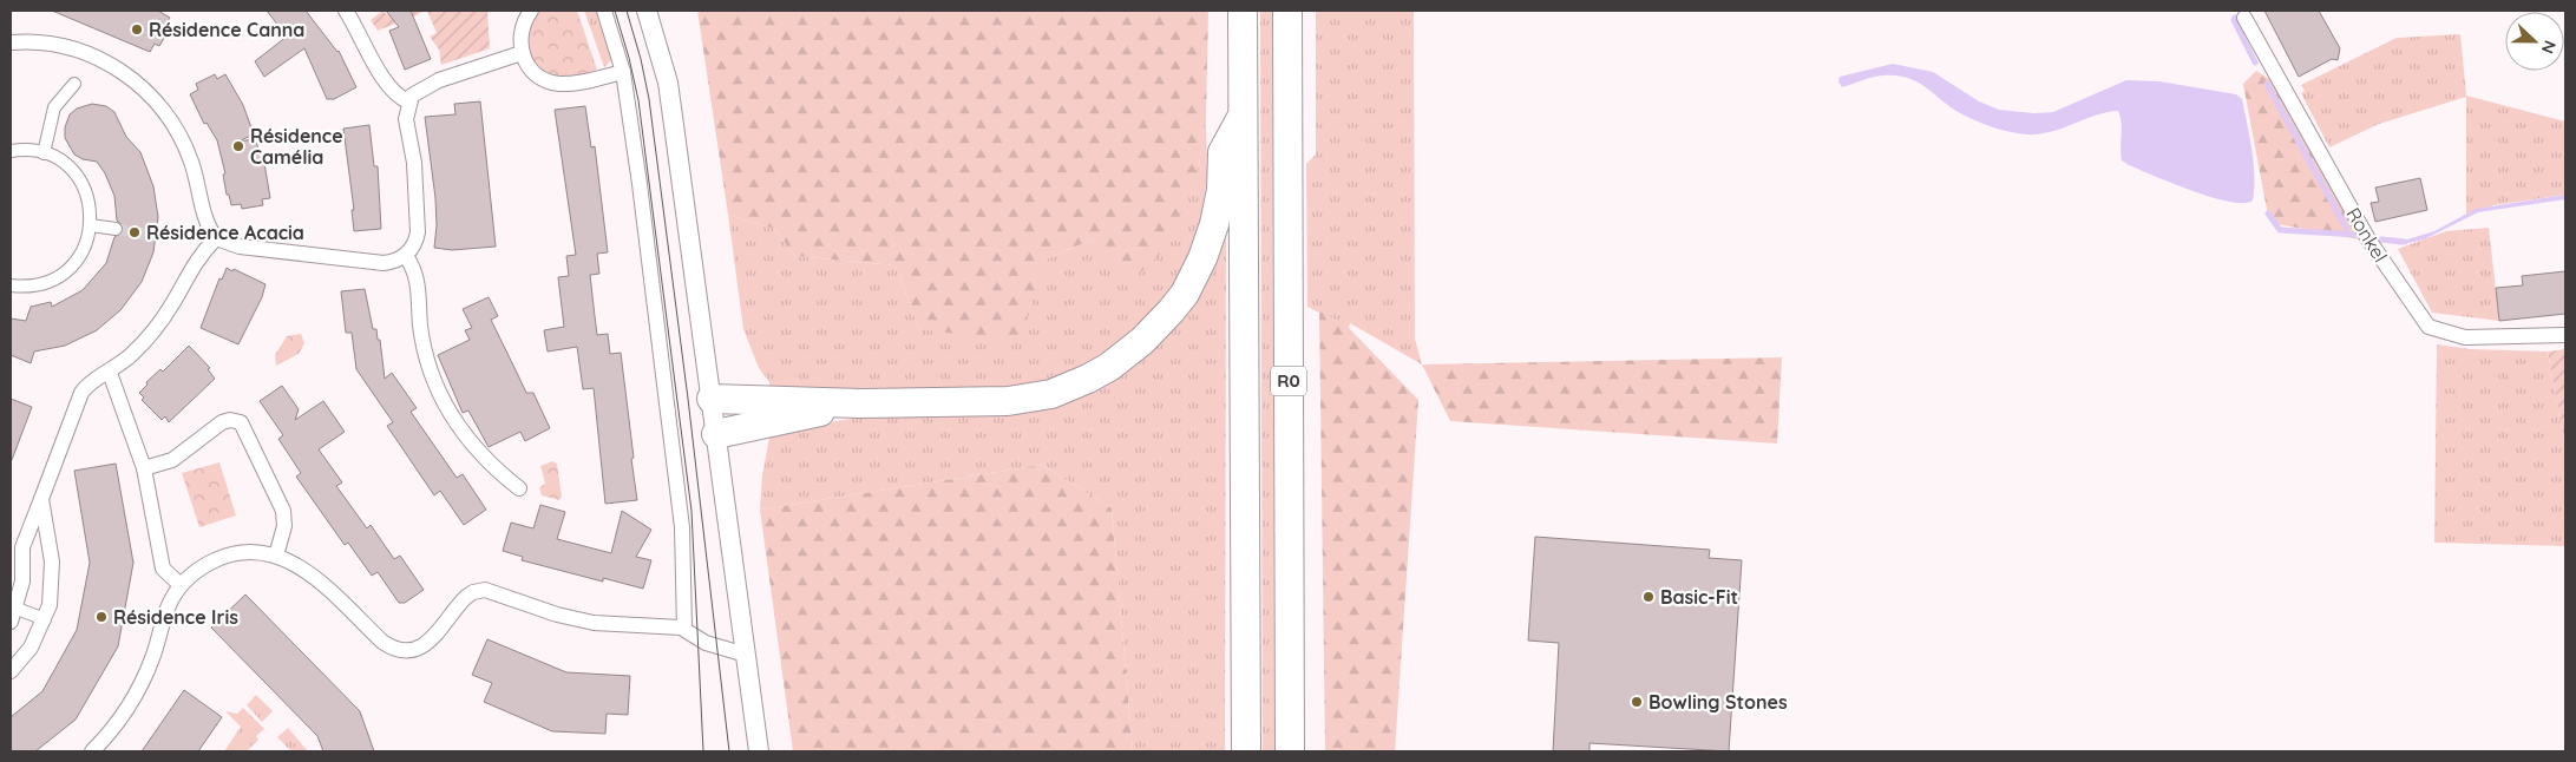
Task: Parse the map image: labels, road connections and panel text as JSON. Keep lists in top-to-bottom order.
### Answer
{
  "streets": {
    "highway": ["R0"],
    "street": ["Ronkel"]
  },
  "places": [
    "Résidence Canna",
    "Résidence Camélia",
    "Résidence Acacia",
    "Basic-Fit",
    "Résidence Iris",
    "Bowling Stones"
  ],
  "north": "right"
}
